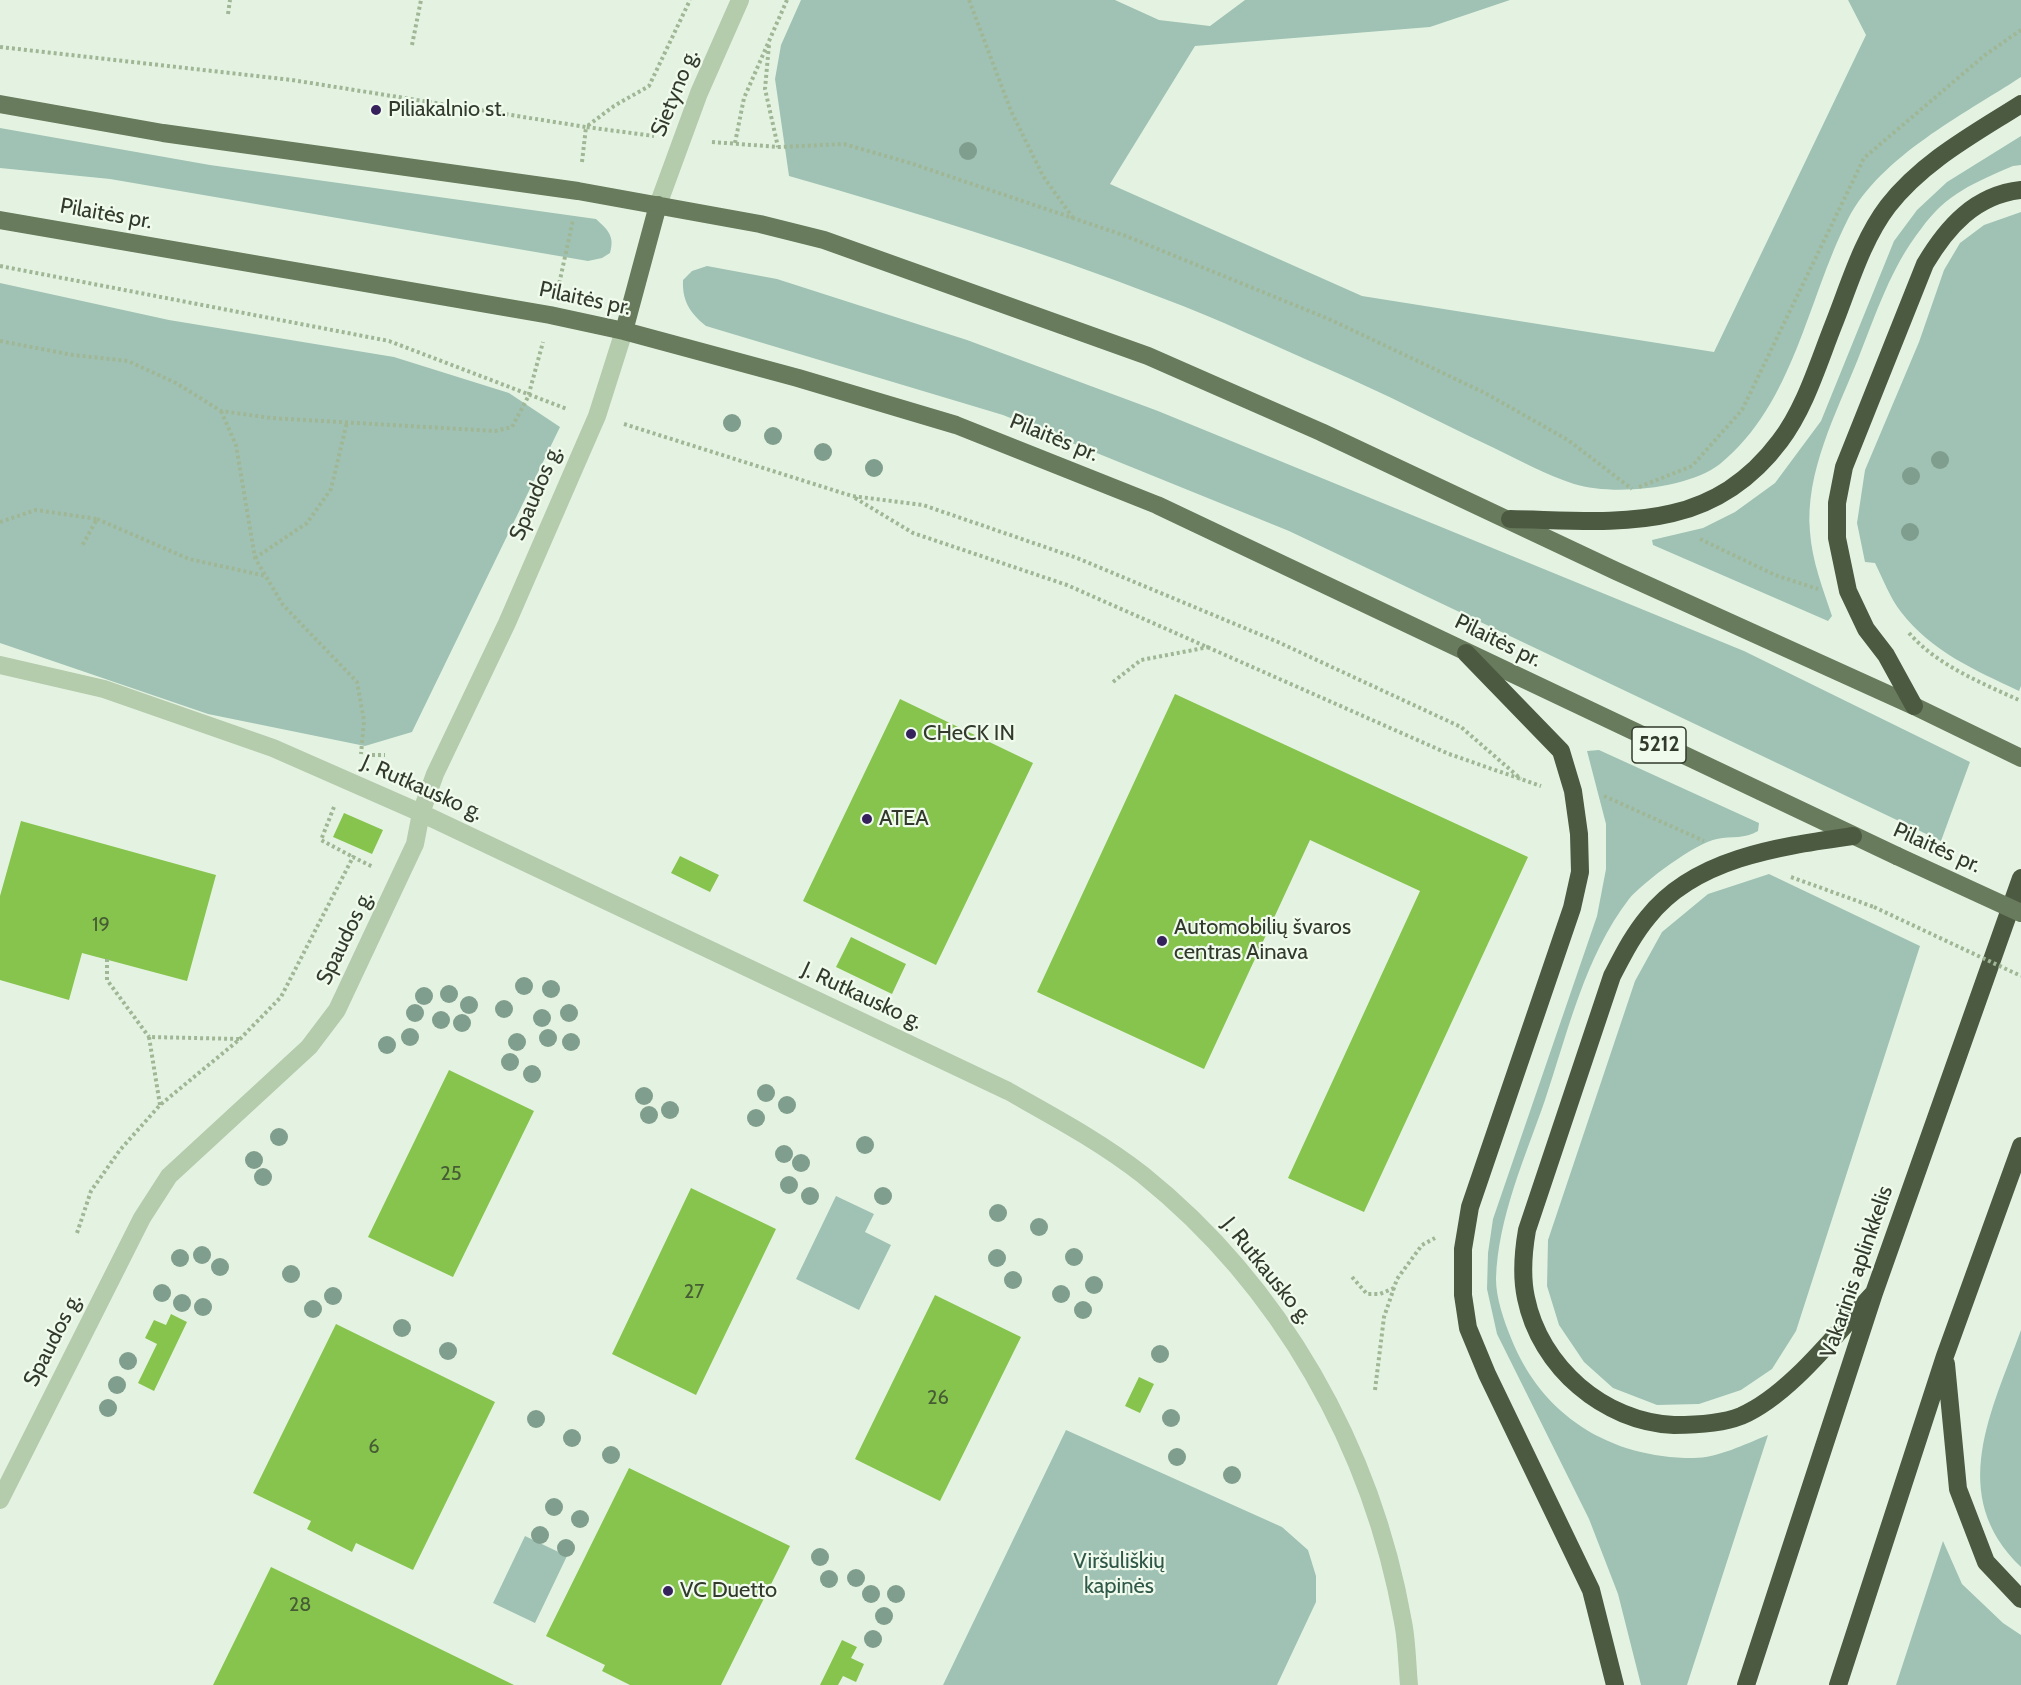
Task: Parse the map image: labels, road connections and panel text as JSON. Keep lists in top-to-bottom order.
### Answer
{
  "streets": {
    "highway": ["Vakarinis aplinkkelis"],
    "main road": ["Pilaitės pr.", "5212"],
    "street": ["Sietyno g.", "Spaudos g.", "J. Rutkausko g."]
  },
  "crossings": [
    ["Pilaitės pr.", "Spaudos g."],
    ["Spaudos g.", "J. Rutkausko g."]
  ],
  "parks": ["Viršuliškių kapinės"],
  "places": [
    "Piliakalnio st.",
    "CHeCK IN",
    "ATEA",
    "Automobilių švaros centras Ainava",
    "VC Duetto"
  ],
  "house_numbers": [
    "19",
    "25",
    "27",
    "26",
    "6",
    "28"
  ]
}
